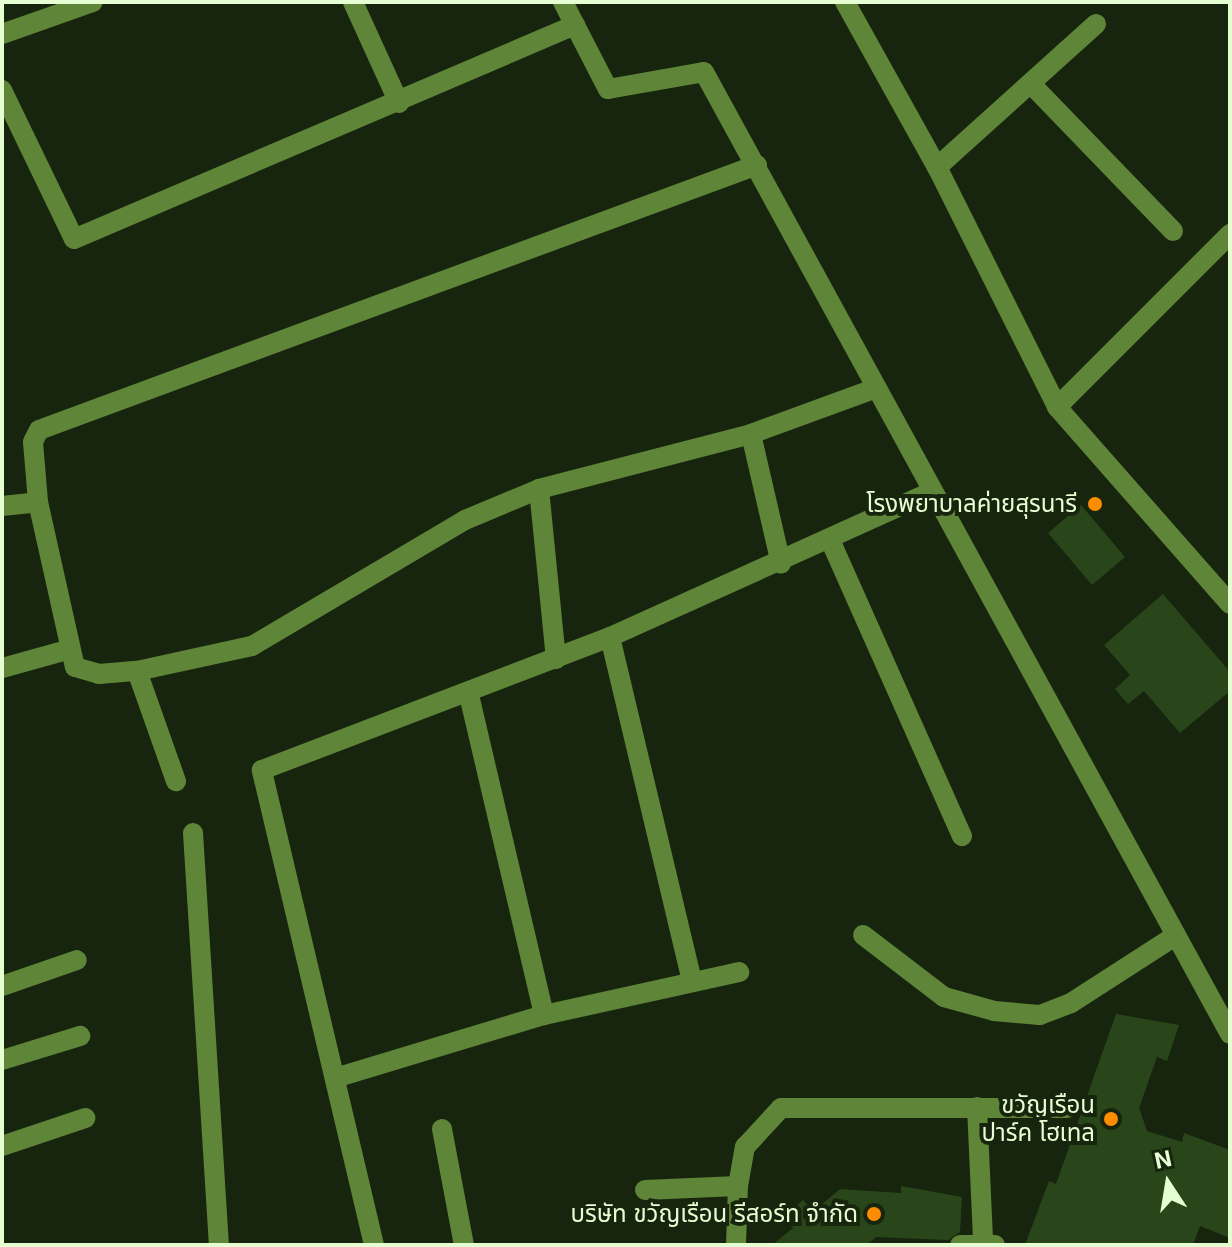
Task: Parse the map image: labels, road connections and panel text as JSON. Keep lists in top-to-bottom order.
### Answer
{
  "places": ["โรงพยาบาลค่ายสุรนารี", "ขวัญเรือน ปาร์ค โฮเทล", "บริษัท ขวัญเรือน รีสอร์ท จำกัด"],
  "north": "top"
}
